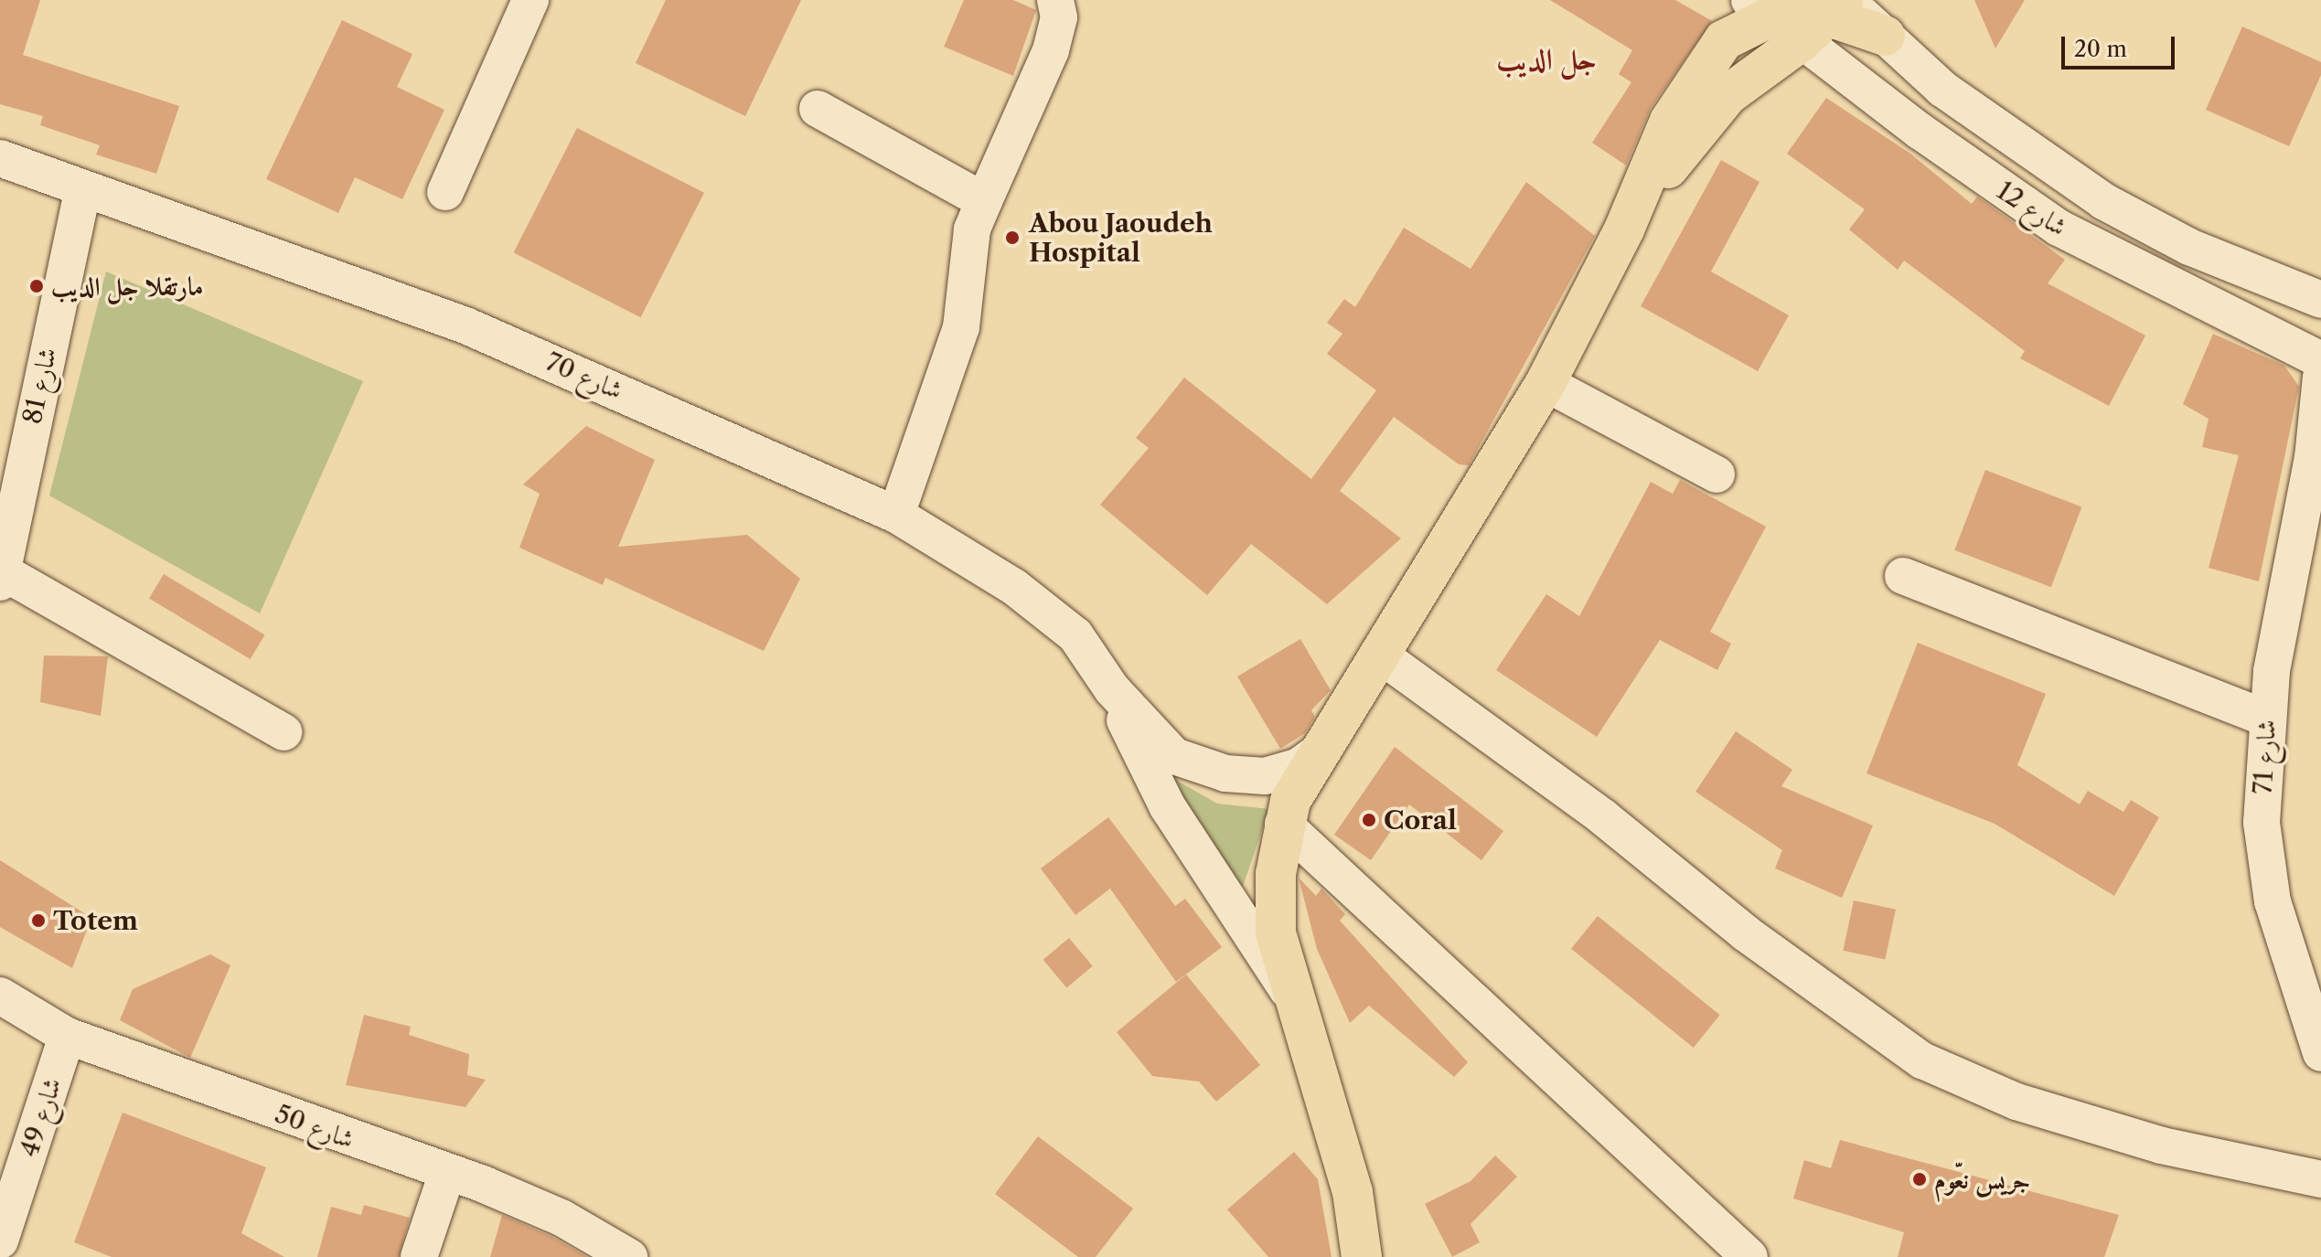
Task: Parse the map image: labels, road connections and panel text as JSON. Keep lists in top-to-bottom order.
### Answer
{
  "streets": {
    "street": [
      "شارع 12",
      "شارع 70",
      "شارع 81",
      "شارع 71",
      "شارع 49",
      "شارع 50"
    ]
  },
  "crossings": [
    ["شارع 70", "شارع 81"],
    ["شارع 49", "شارع 50"]
  ],
  "districts": ["جل الديب"],
  "places": [
    "Abou Jaoudeh Hospital",
    "مارتقلا جل الديب",
    "Coral",
    "Totem",
    "جريس نعّوم"
  ],
  "scale_bar": "20 m"
}
